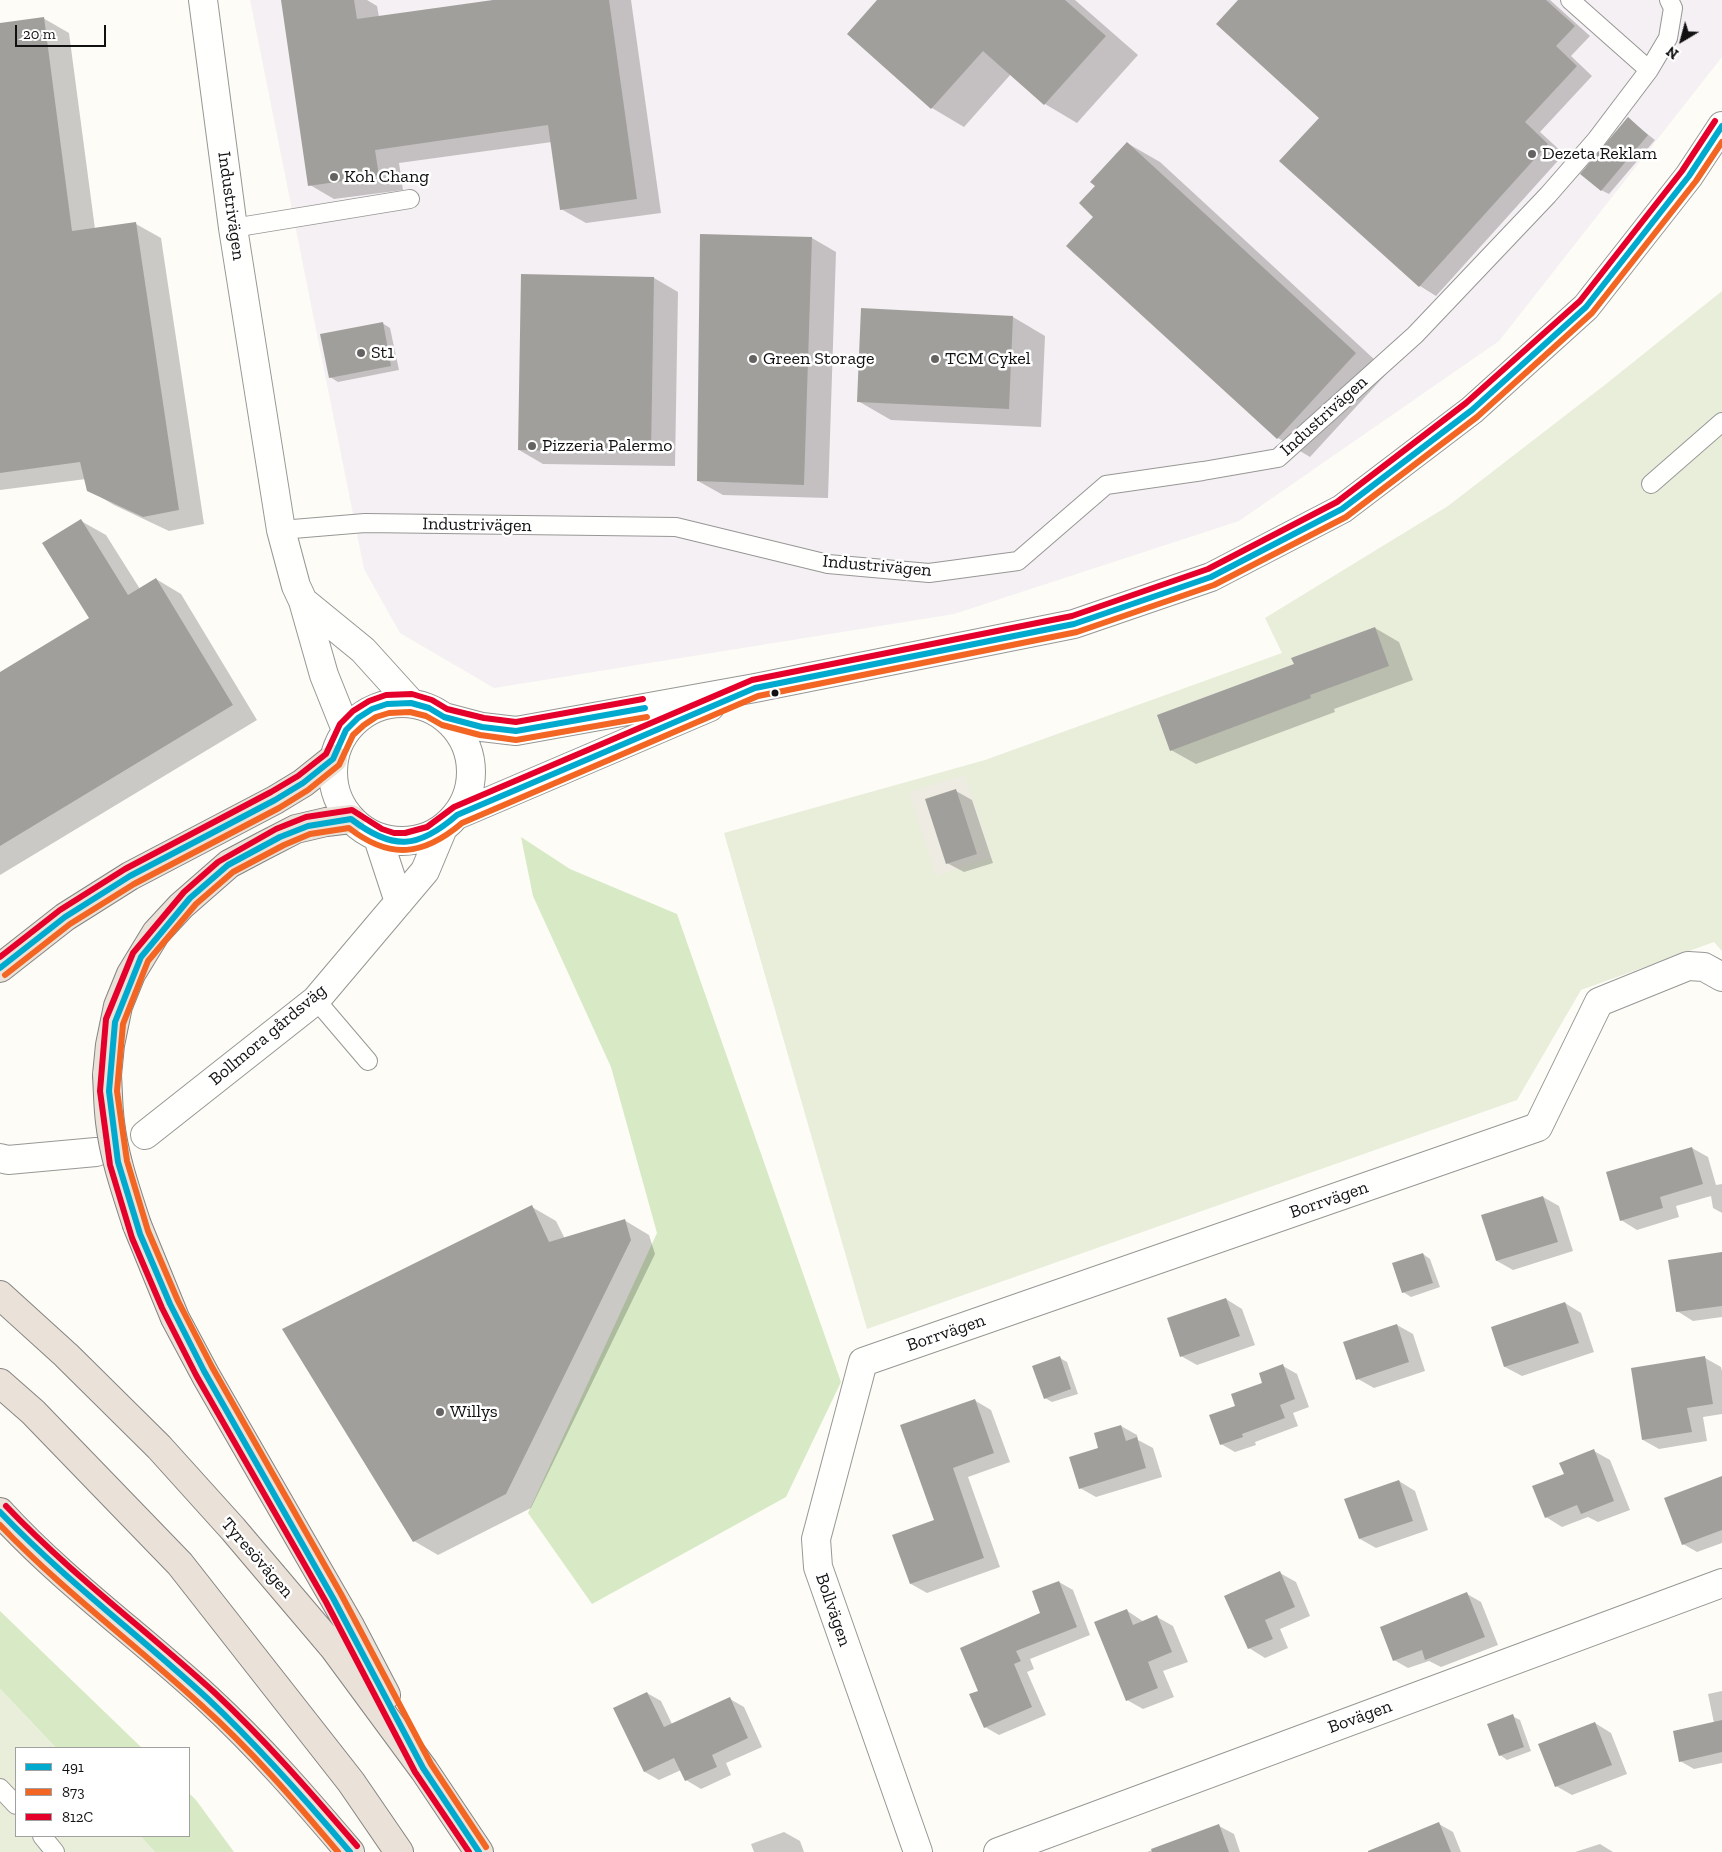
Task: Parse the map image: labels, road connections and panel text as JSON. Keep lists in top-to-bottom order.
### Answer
{
  "streets": {
    "highway": ["Tyresövägen"],
    "street": [
      "Industrivägen",
      "Bollmora gårdsväg",
      "Borrvägen",
      "Bollvägen",
      "Bovägen"
    ]
  },
  "crossings": [
    ["Industrivägen", "Bollmora gårdsväg"],
    ["Borrvägen", "Bollvägen"]
  ],
  "places": [
    "Dezeta Reklam",
    "Koh Chang",
    "St1",
    "Green Storage",
    "TCM Cykel",
    "Pizzeria Palermo",
    "Willys"
  ],
  "lines": ["transit line 812C", "transit line 491", "transit line 873"],
  "legend": ["491", "873", "812C"],
  "scale_bar": "20 m",
  "north": "bottom left"
}
